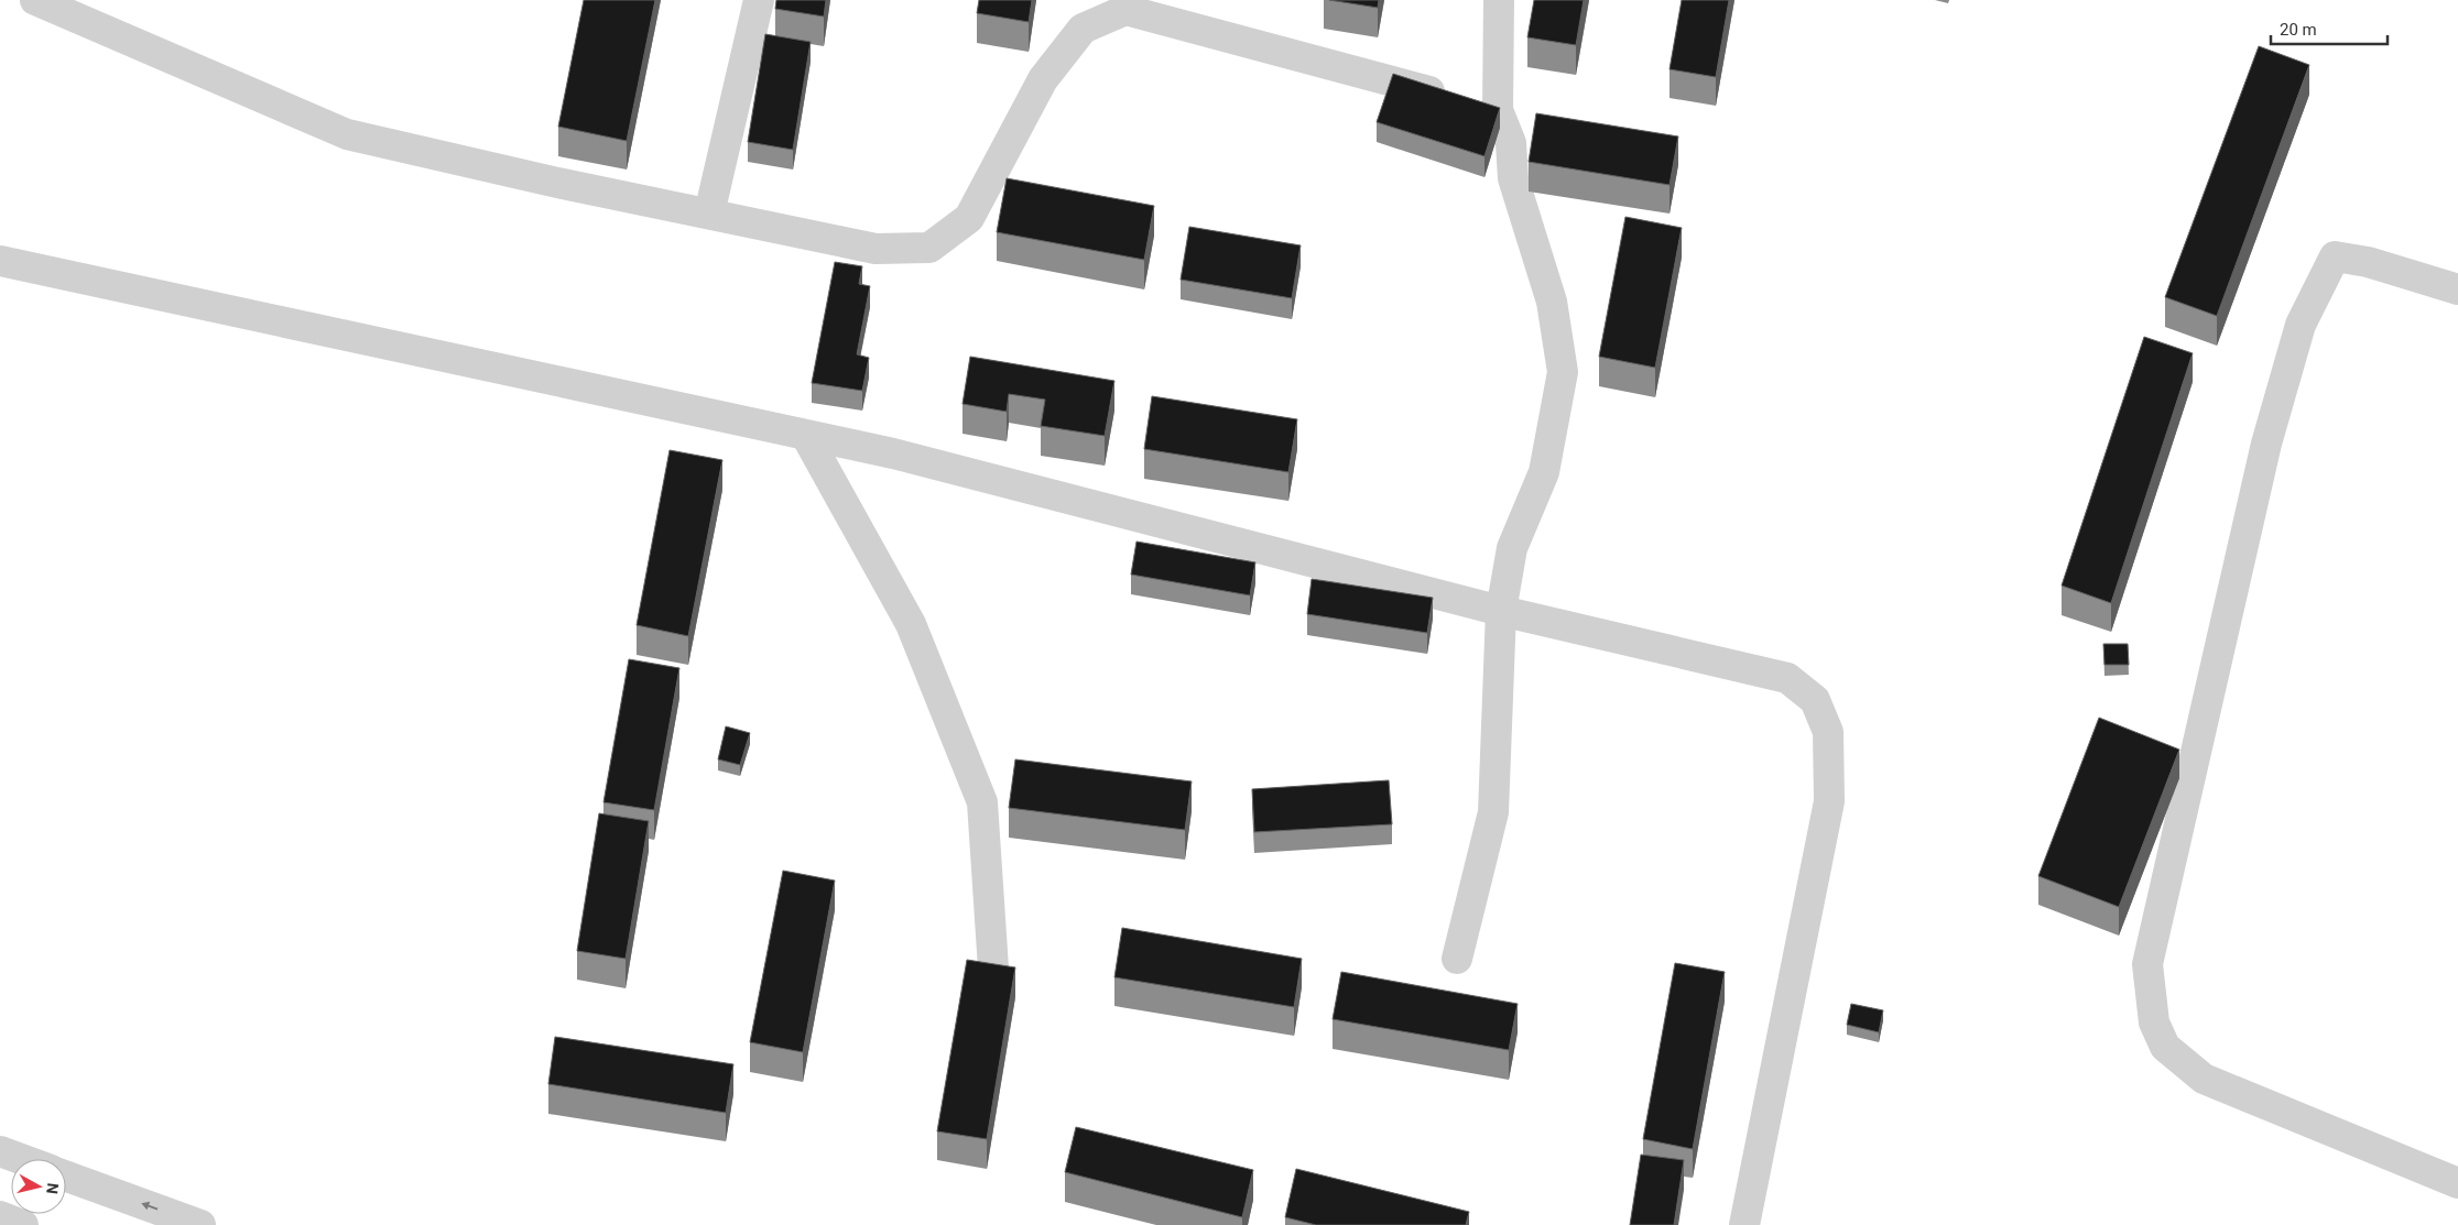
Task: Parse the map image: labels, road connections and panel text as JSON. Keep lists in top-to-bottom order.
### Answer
{
  "scale_bar": "20 m",
  "north": "right"
}
